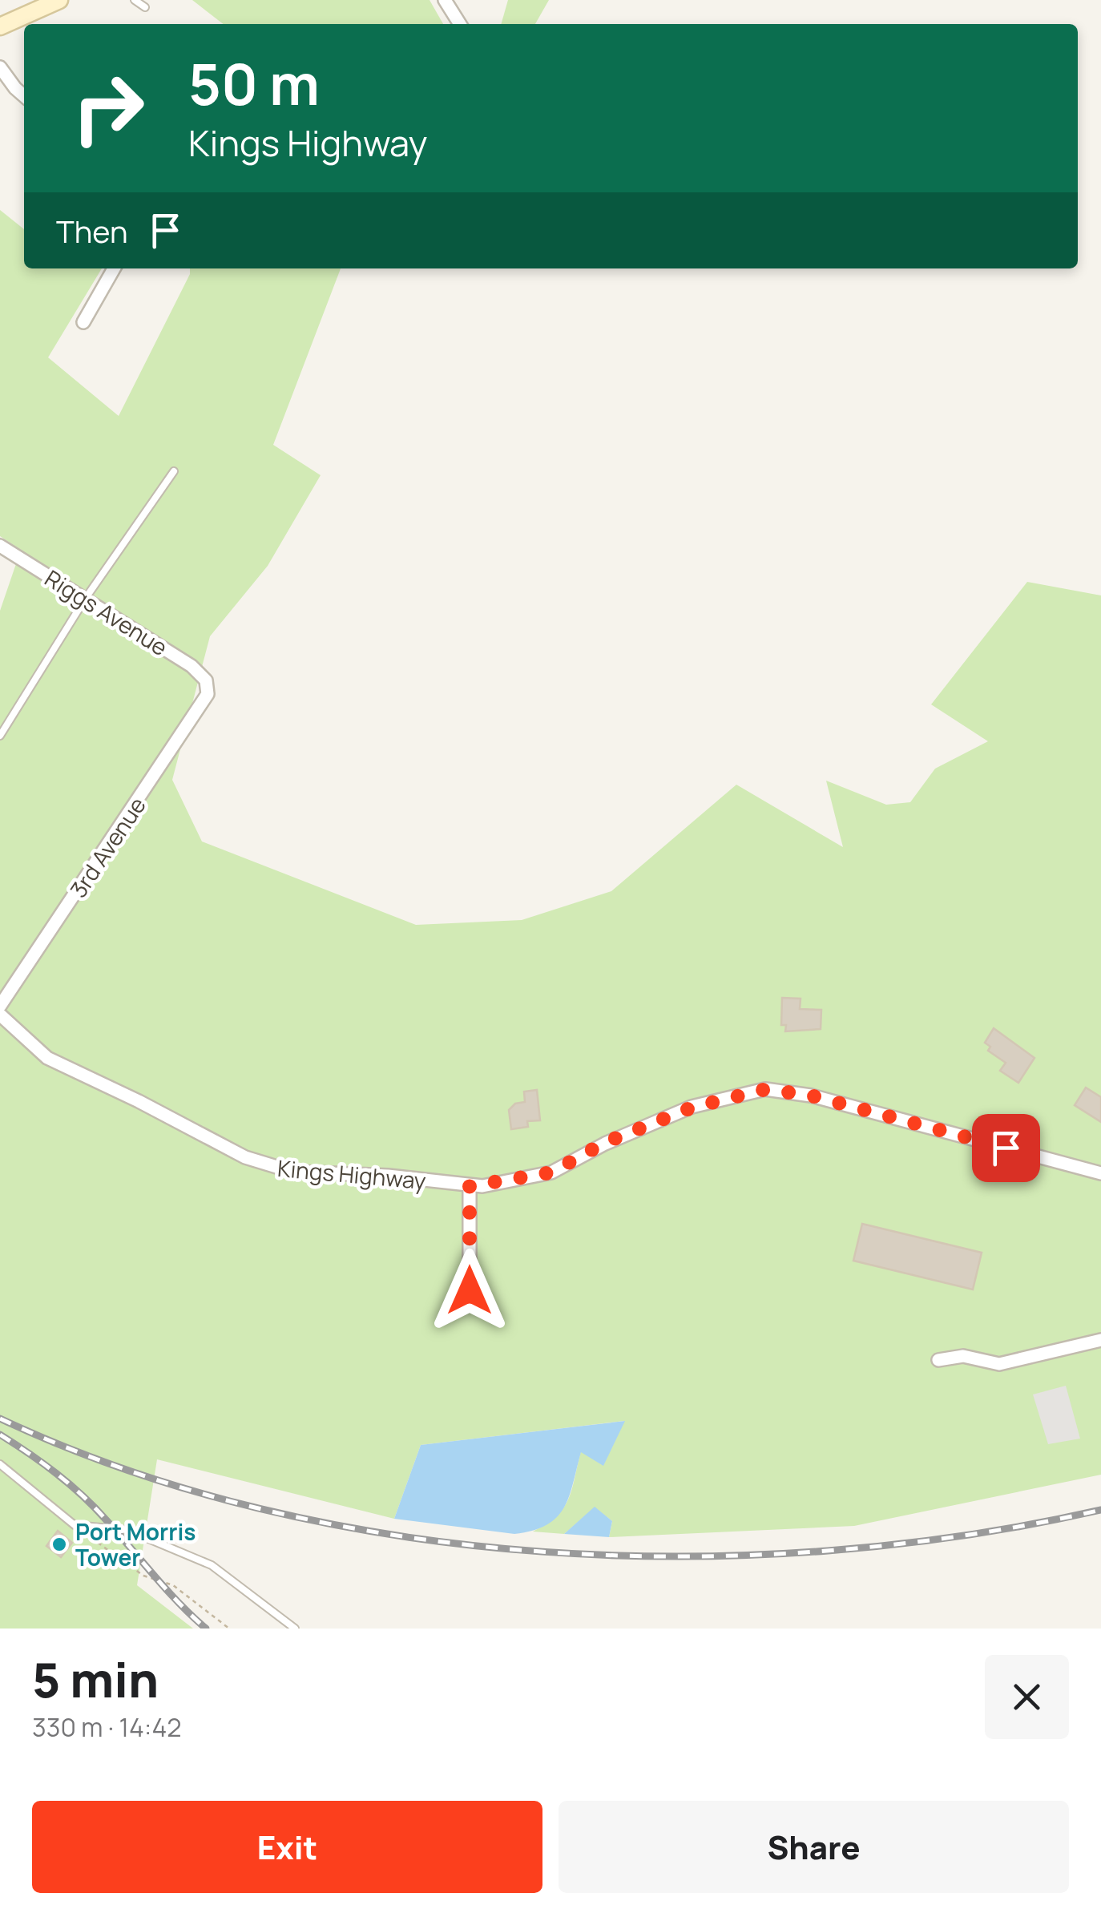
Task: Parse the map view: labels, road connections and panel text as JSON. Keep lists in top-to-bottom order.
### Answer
{
  "streets": {
    "street": ["Riggs Avenue", "3rd Avenue", "Kings Highway"]
  },
  "crossings": [
    ["Riggs Avenue", "3rd Avenue"]
  ],
  "places": ["Port Morris Tower"],
  "page": {
    "turn": ["50 m", "Kings Highway"],
    "then": "Then",
    "heading": ["5 min", "330 m · 14:42"],
    "buttons": ["Exit", "Share"]
  }
}
